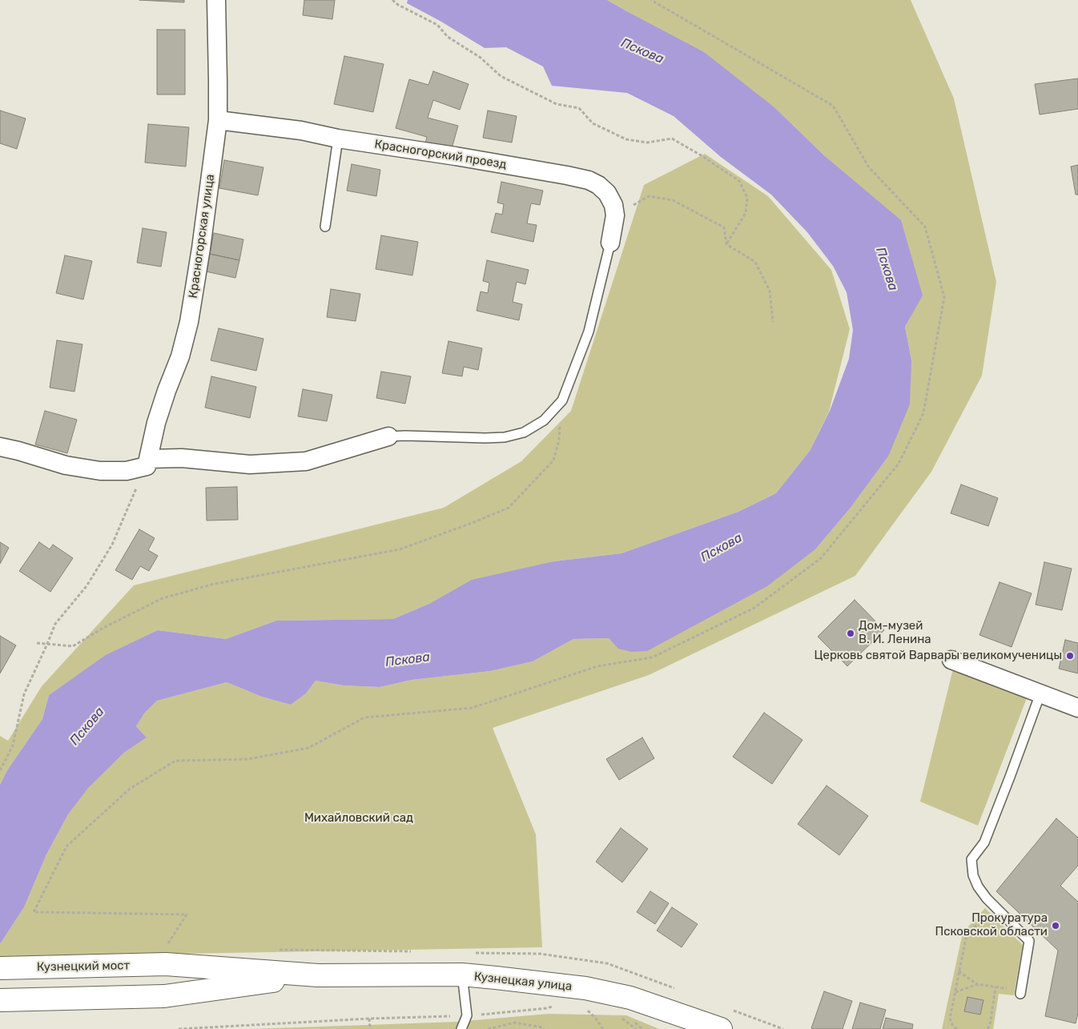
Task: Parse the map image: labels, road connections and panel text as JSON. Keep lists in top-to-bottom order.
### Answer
{
  "streets": {
    "street": [
      "Красногорский проезд",
      "Красногорская улица",
      "Кузнецкий мост",
      "Кузнецкая улица"
    ]
  },
  "crossings": [
    ["Красногорский проезд", "Красногорская улица"],
    ["Кузнецкий мост", "Кузнецкая улица"]
  ],
  "water": ["Пскова"],
  "parks": ["Михайловский сад"],
  "places": ["Дом-музей В. И. Ленина", "Церковь святой Варвары великомученицы", "Прокуратура Псковской области"]
}
